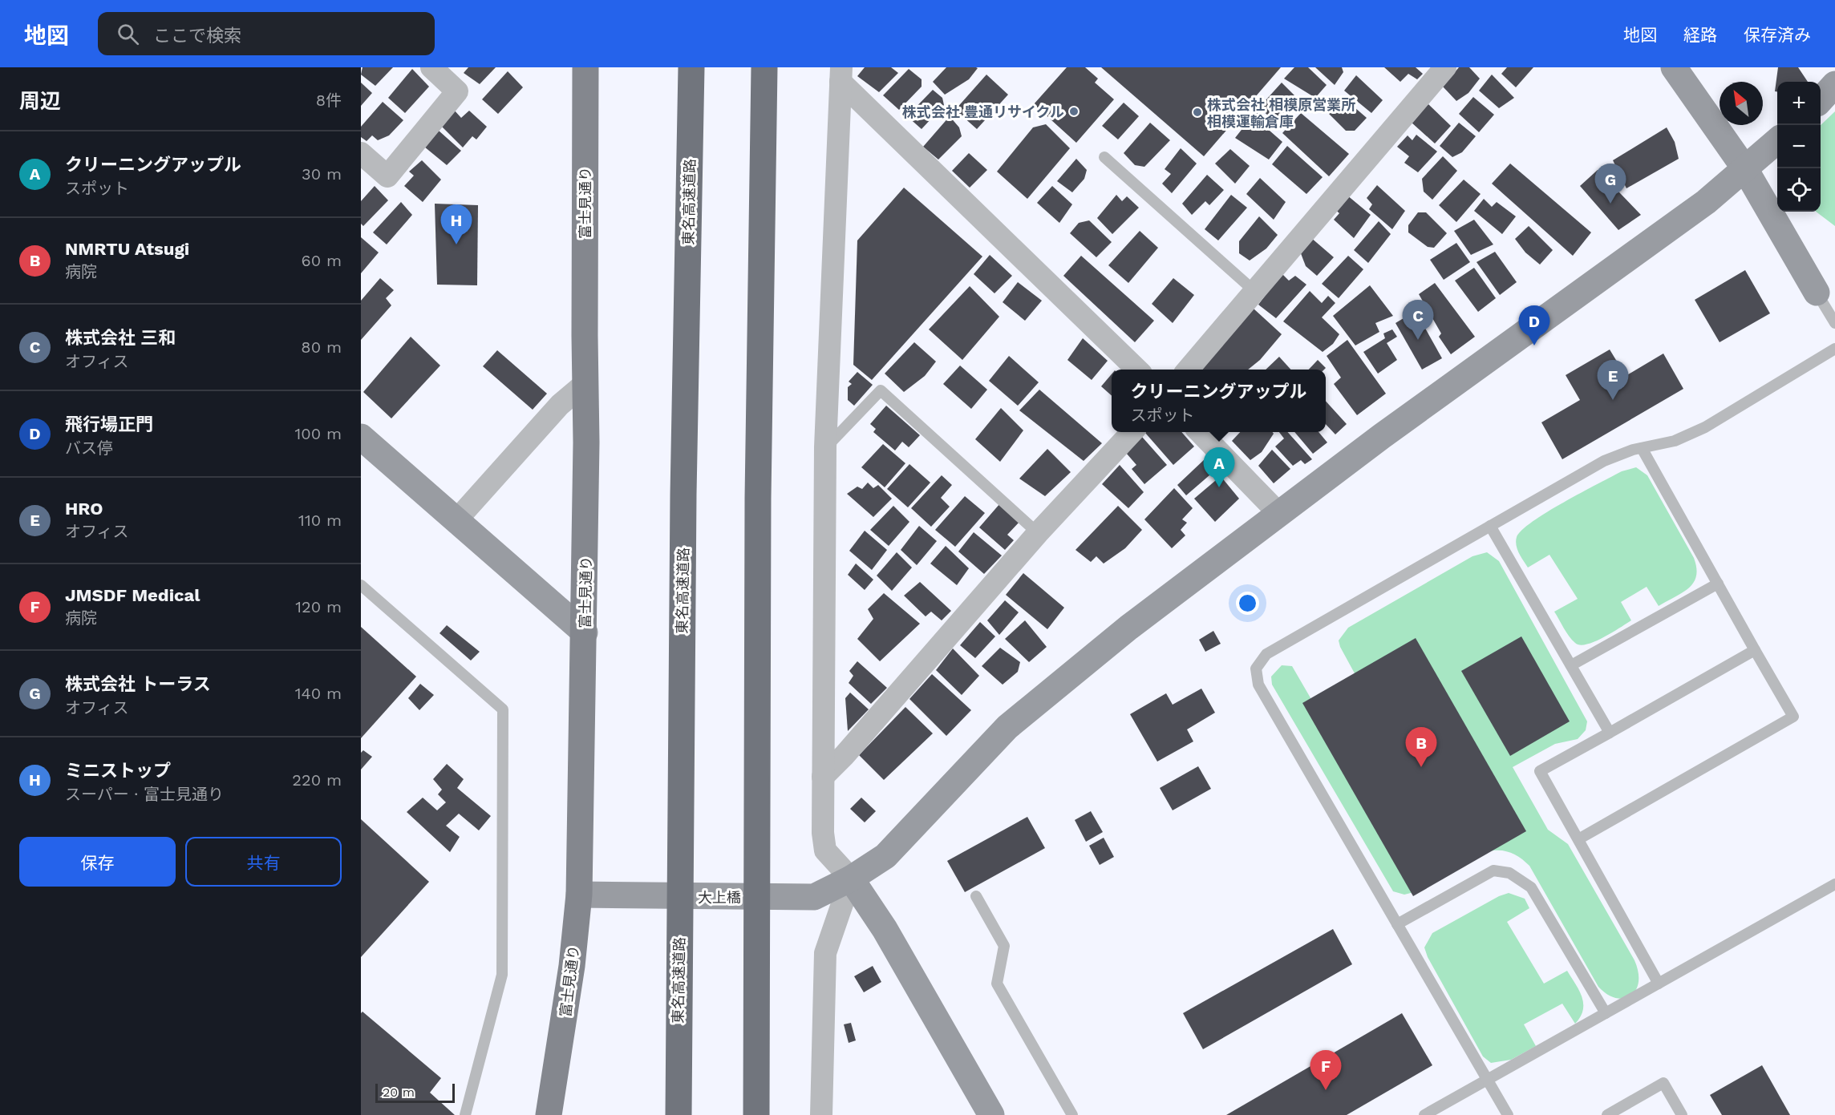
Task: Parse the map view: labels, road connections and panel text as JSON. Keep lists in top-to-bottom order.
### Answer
{
  "streets": {
    "highway": ["東名高速道路"],
    "main road": ["富士見通り"],
    "street": ["大上橋"]
  },
  "crossings": [
    ["富士見通り", "大上橋"]
  ],
  "places": ["株式会社 豊通リサイクル", "株式会社 相模原営業所 相模運輸倉庫"],
  "scale_bar": "20 m",
  "north": "top left",
  "page": {
    "header": "地図",
    "search": "ここで検索",
    "nav": ["地図", "経路", "保存済み"],
    "heading": ["周辺", "8件"],
    "map_buttons": ["+", "−"],
    "list": [
      {
        "mark": "A",
        "name": "クリーニングアップル",
        "note": "スポット",
        "value": "30 m"
      },
      {
        "mark": "B",
        "name": "NMRTU Atsugi",
        "note": "病院",
        "value": "60 m"
      },
      {
        "mark": "C",
        "name": "株式会社 三和",
        "note": "オフィス",
        "value": "80 m"
      },
      {
        "mark": "D",
        "name": "飛行場正門",
        "note": "バス停",
        "value": "100 m"
      },
      {
        "mark": "E",
        "name": "HRO",
        "note": "オフィス",
        "value": "110 m"
      },
      {
        "mark": "F",
        "name": "JMSDF Medical",
        "note": "病院",
        "value": "120 m"
      },
      {
        "mark": "G",
        "name": "株式会社 トーラス",
        "note": "オフィス",
        "value": "140 m"
      },
      {
        "mark": "H",
        "name": "ミニストップ",
        "note": "スーパー · 富士見通り",
        "value": "220 m"
      }
    ],
    "pins": [
      "G",
      "H",
      "C",
      "D",
      "E",
      "A",
      "B",
      "F"
    ],
    "popup": ["クリーニングアップル", "スポット"],
    "buttons": ["保存", "共有"],
    "scale": "20 m"
  }
}
